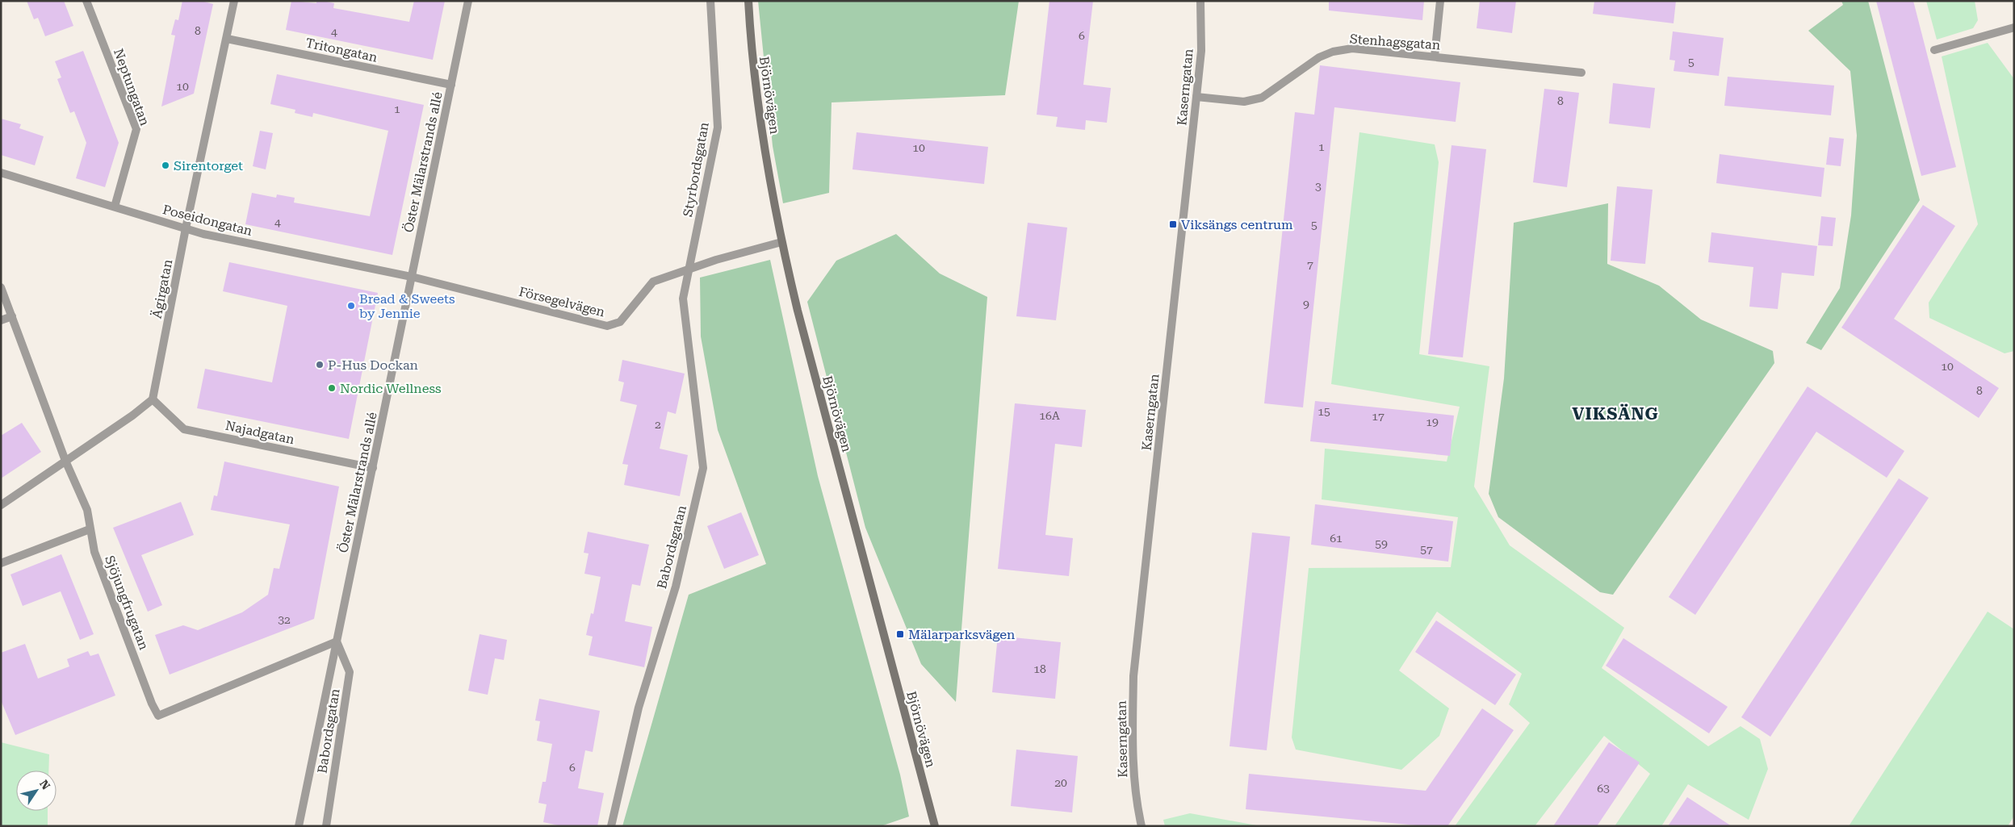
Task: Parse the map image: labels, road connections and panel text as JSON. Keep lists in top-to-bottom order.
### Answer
{
  "streets": {
    "main road": ["Björnövägen"],
    "street": [
      "Stenhagsgatan",
      "Tritongatan",
      "Neptungatan",
      "Kaserngatan",
      "Öster Mälarstrands allé",
      "Styrbordsgatan",
      "Poseidongatan",
      "Ägirgatan",
      "Försegelvägen",
      "Najadgatan",
      "Babordsgatan",
      "Sjöjungfrugatan"
    ]
  },
  "crossings": [
    ["Stenhagsgatan", "Kaserngatan"],
    ["Tritongatan", "Öster Mälarstrands allé"],
    ["Tritongatan", "Ägirgatan"],
    ["Neptungatan", "Poseidongatan"],
    ["Björnövägen", "Försegelvägen"],
    ["Öster Mälarstrands allé", "Poseidongatan"],
    ["Öster Mälarstrands allé", "Försegelvägen"],
    ["Öster Mälarstrands allé", "Najadgatan"],
    ["Öster Mälarstrands allé", "Babordsgatan"],
    ["Öster Mälarstrands allé", "Sjöjungfrugatan"],
    ["Styrbordsgatan", "Försegelvägen"],
    ["Styrbordsgatan", "Babordsgatan"],
    ["Poseidongatan", "Ägirgatan"],
    ["Poseidongatan", "Försegelvägen"],
    ["Ägirgatan", "Najadgatan"],
    ["Försegelvägen", "Babordsgatan"],
    ["Babordsgatan", "Sjöjungfrugatan"]
  ],
  "districts": ["VIKSÄNG"],
  "places": {
    "other": [
      "Sirentorget",
      "Bread & Sweets by Jennie",
      "P-Hus Dockan",
      "Nordic Wellness"
    ],
    "transit": ["Viksängs centrum", "Mälarparksvägen"]
  },
  "house_numbers": [
    "8",
    "4",
    "6",
    "5",
    "10",
    "8",
    "1",
    "1",
    "10",
    "3",
    "4",
    "5",
    "7",
    "9",
    "10",
    "8",
    "15",
    "16A",
    "17",
    "19",
    "2",
    "61",
    "59",
    "57",
    "32",
    "18",
    "6",
    "20",
    "63"
  ],
  "north": "top right"
}
